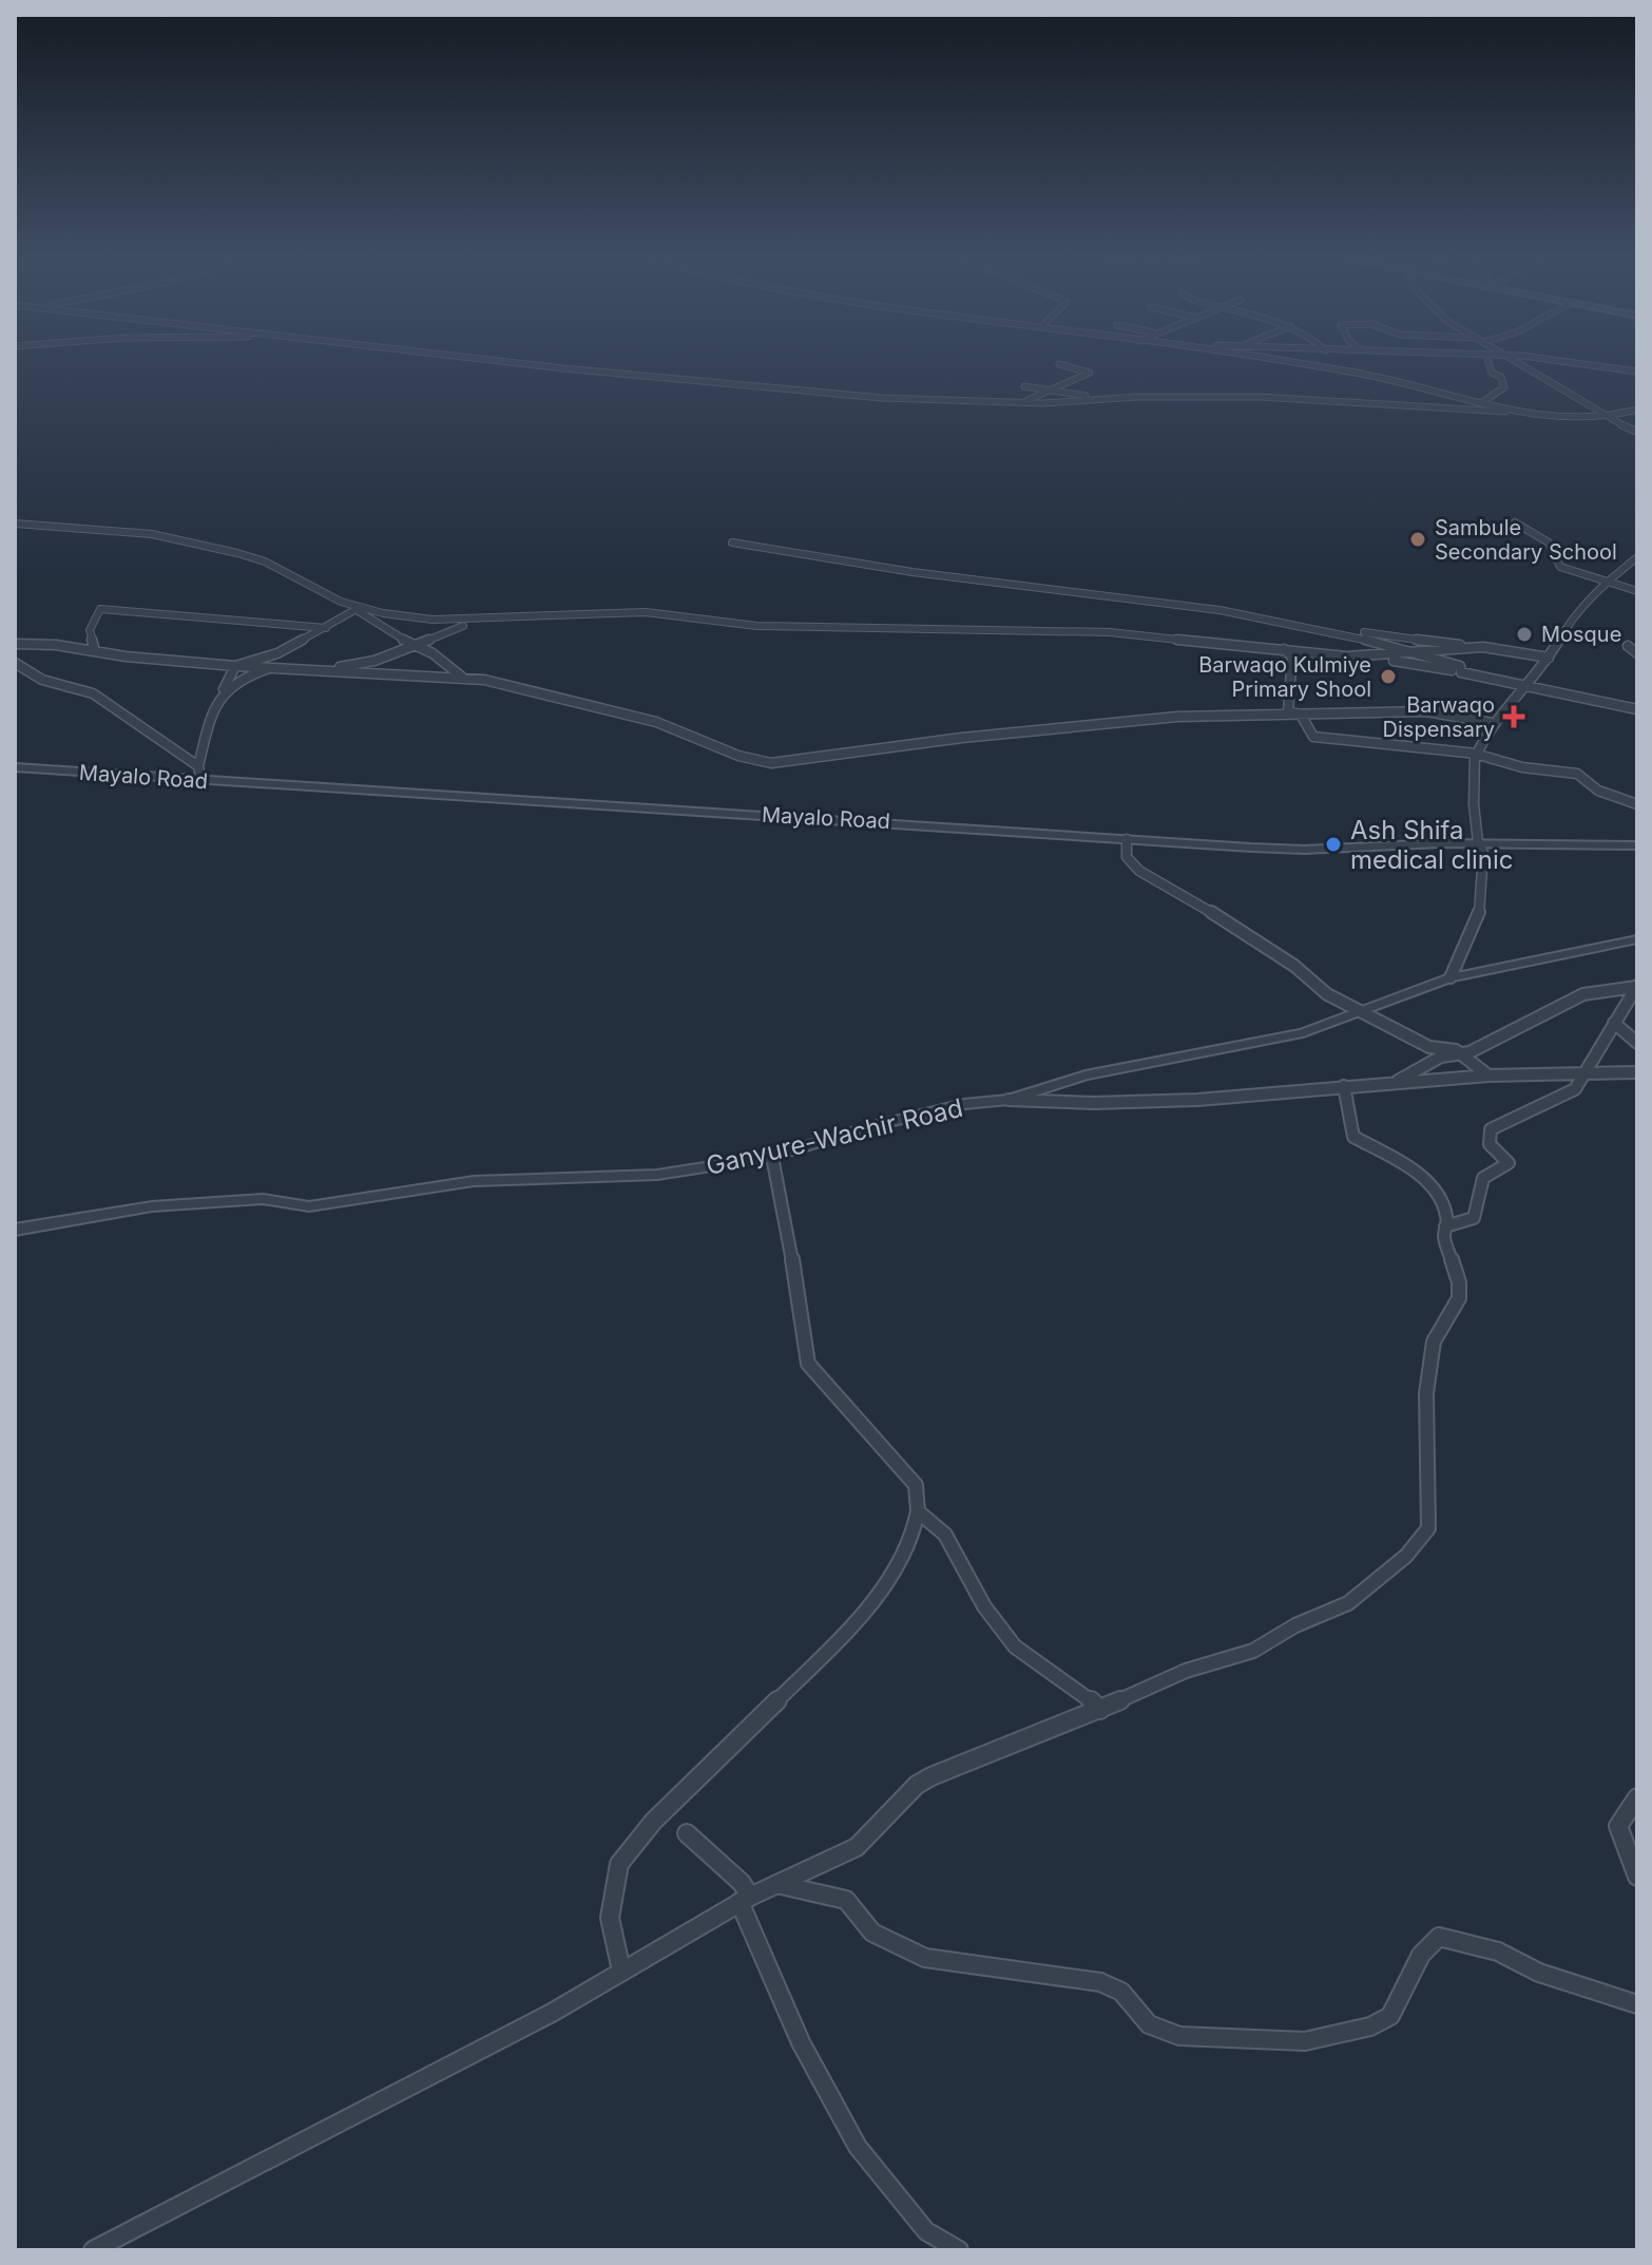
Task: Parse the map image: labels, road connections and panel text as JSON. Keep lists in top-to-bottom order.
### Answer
{
  "streets": {
    "street": ["Mayalo Road", "Ganyure-Wachir Road"]
  },
  "places": {
    "other": [
      "Sambule Secondary School",
      "Mosque",
      "Barwaqo Kulmiye Primary Shool",
      "Ash Shifa medical clinic"
    ],
    "health": ["Barwaqo Dispensary"]
  }
}
